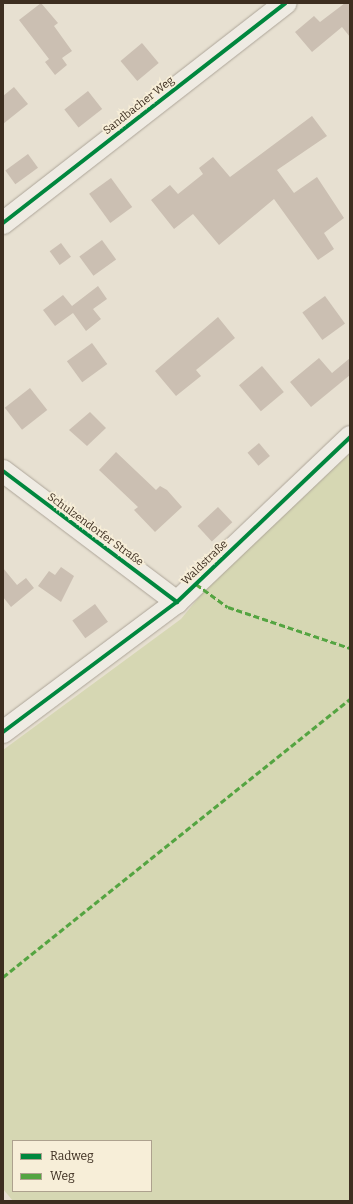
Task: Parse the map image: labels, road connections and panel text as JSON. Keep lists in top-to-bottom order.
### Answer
{
  "streets": {
    "street": ["Sandbacher Weg", "Schulzendorfer Straße", "Waldstraße"]
  },
  "crossings": [
    ["Schulzendorfer Straße", "Waldstraße"]
  ],
  "legend": ["Radweg", "Weg"]
}
